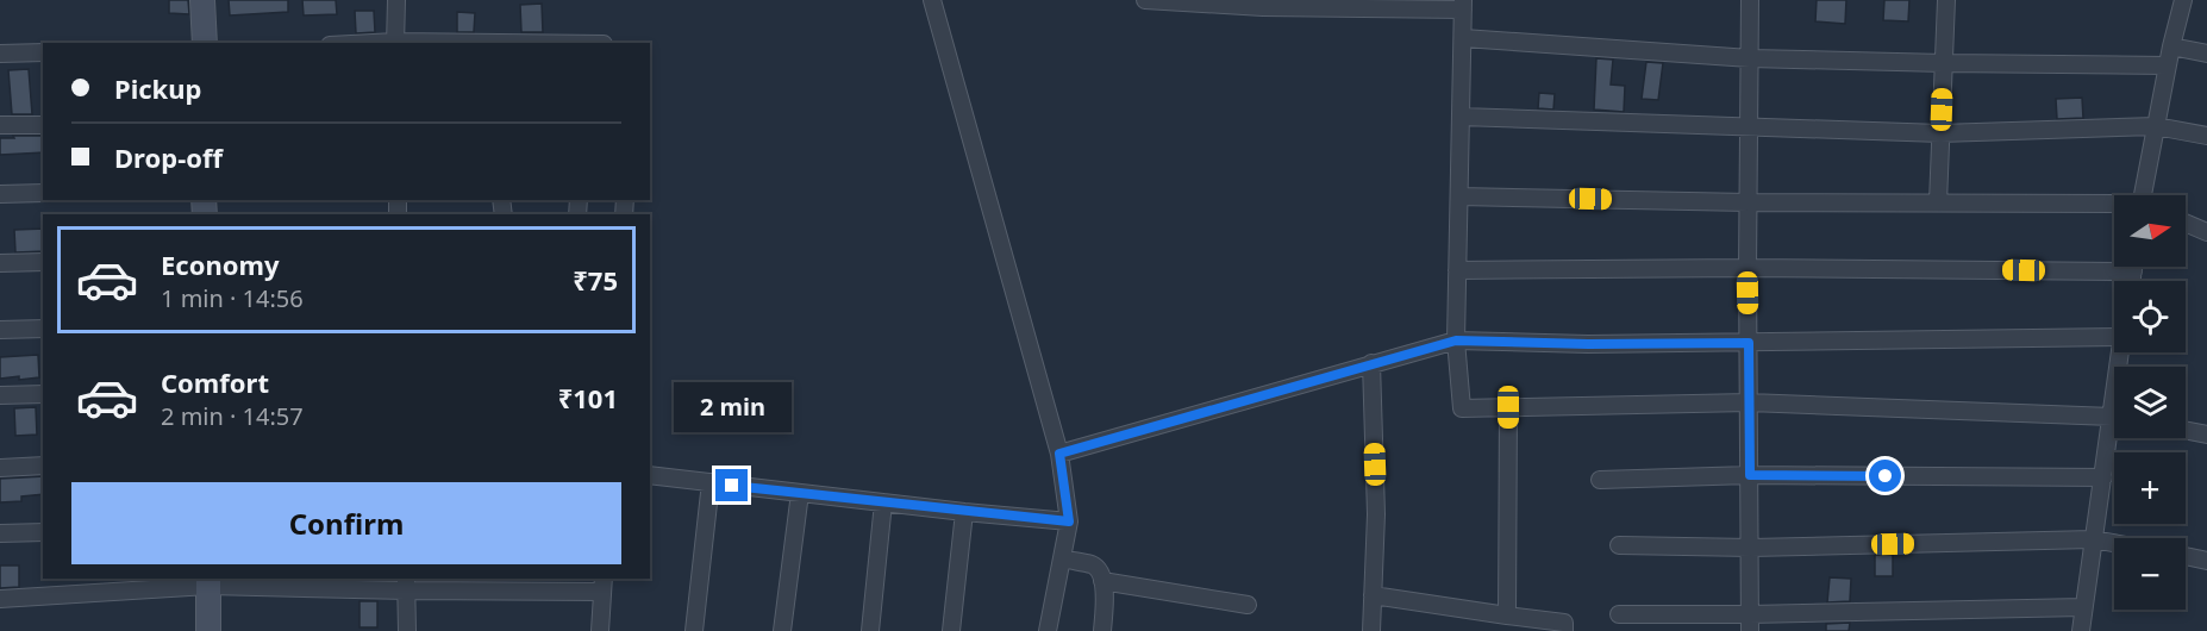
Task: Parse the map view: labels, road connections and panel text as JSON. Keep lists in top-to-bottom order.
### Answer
{
  "north": "right",
  "page": {
    "banner": ["Pickup", "Drop-off"],
    "map_buttons": ["+", "−"],
    "list": [
      {
        "name": "Economy",
        "note": "1 min · 14:56",
        "value": "₹75"
      },
      {
        "name": "Comfort",
        "note": "2 min · 14:57",
        "value": "₹101"
      }
    ],
    "bubble": "2 min",
    "buttons": "Confirm"
  }
}
